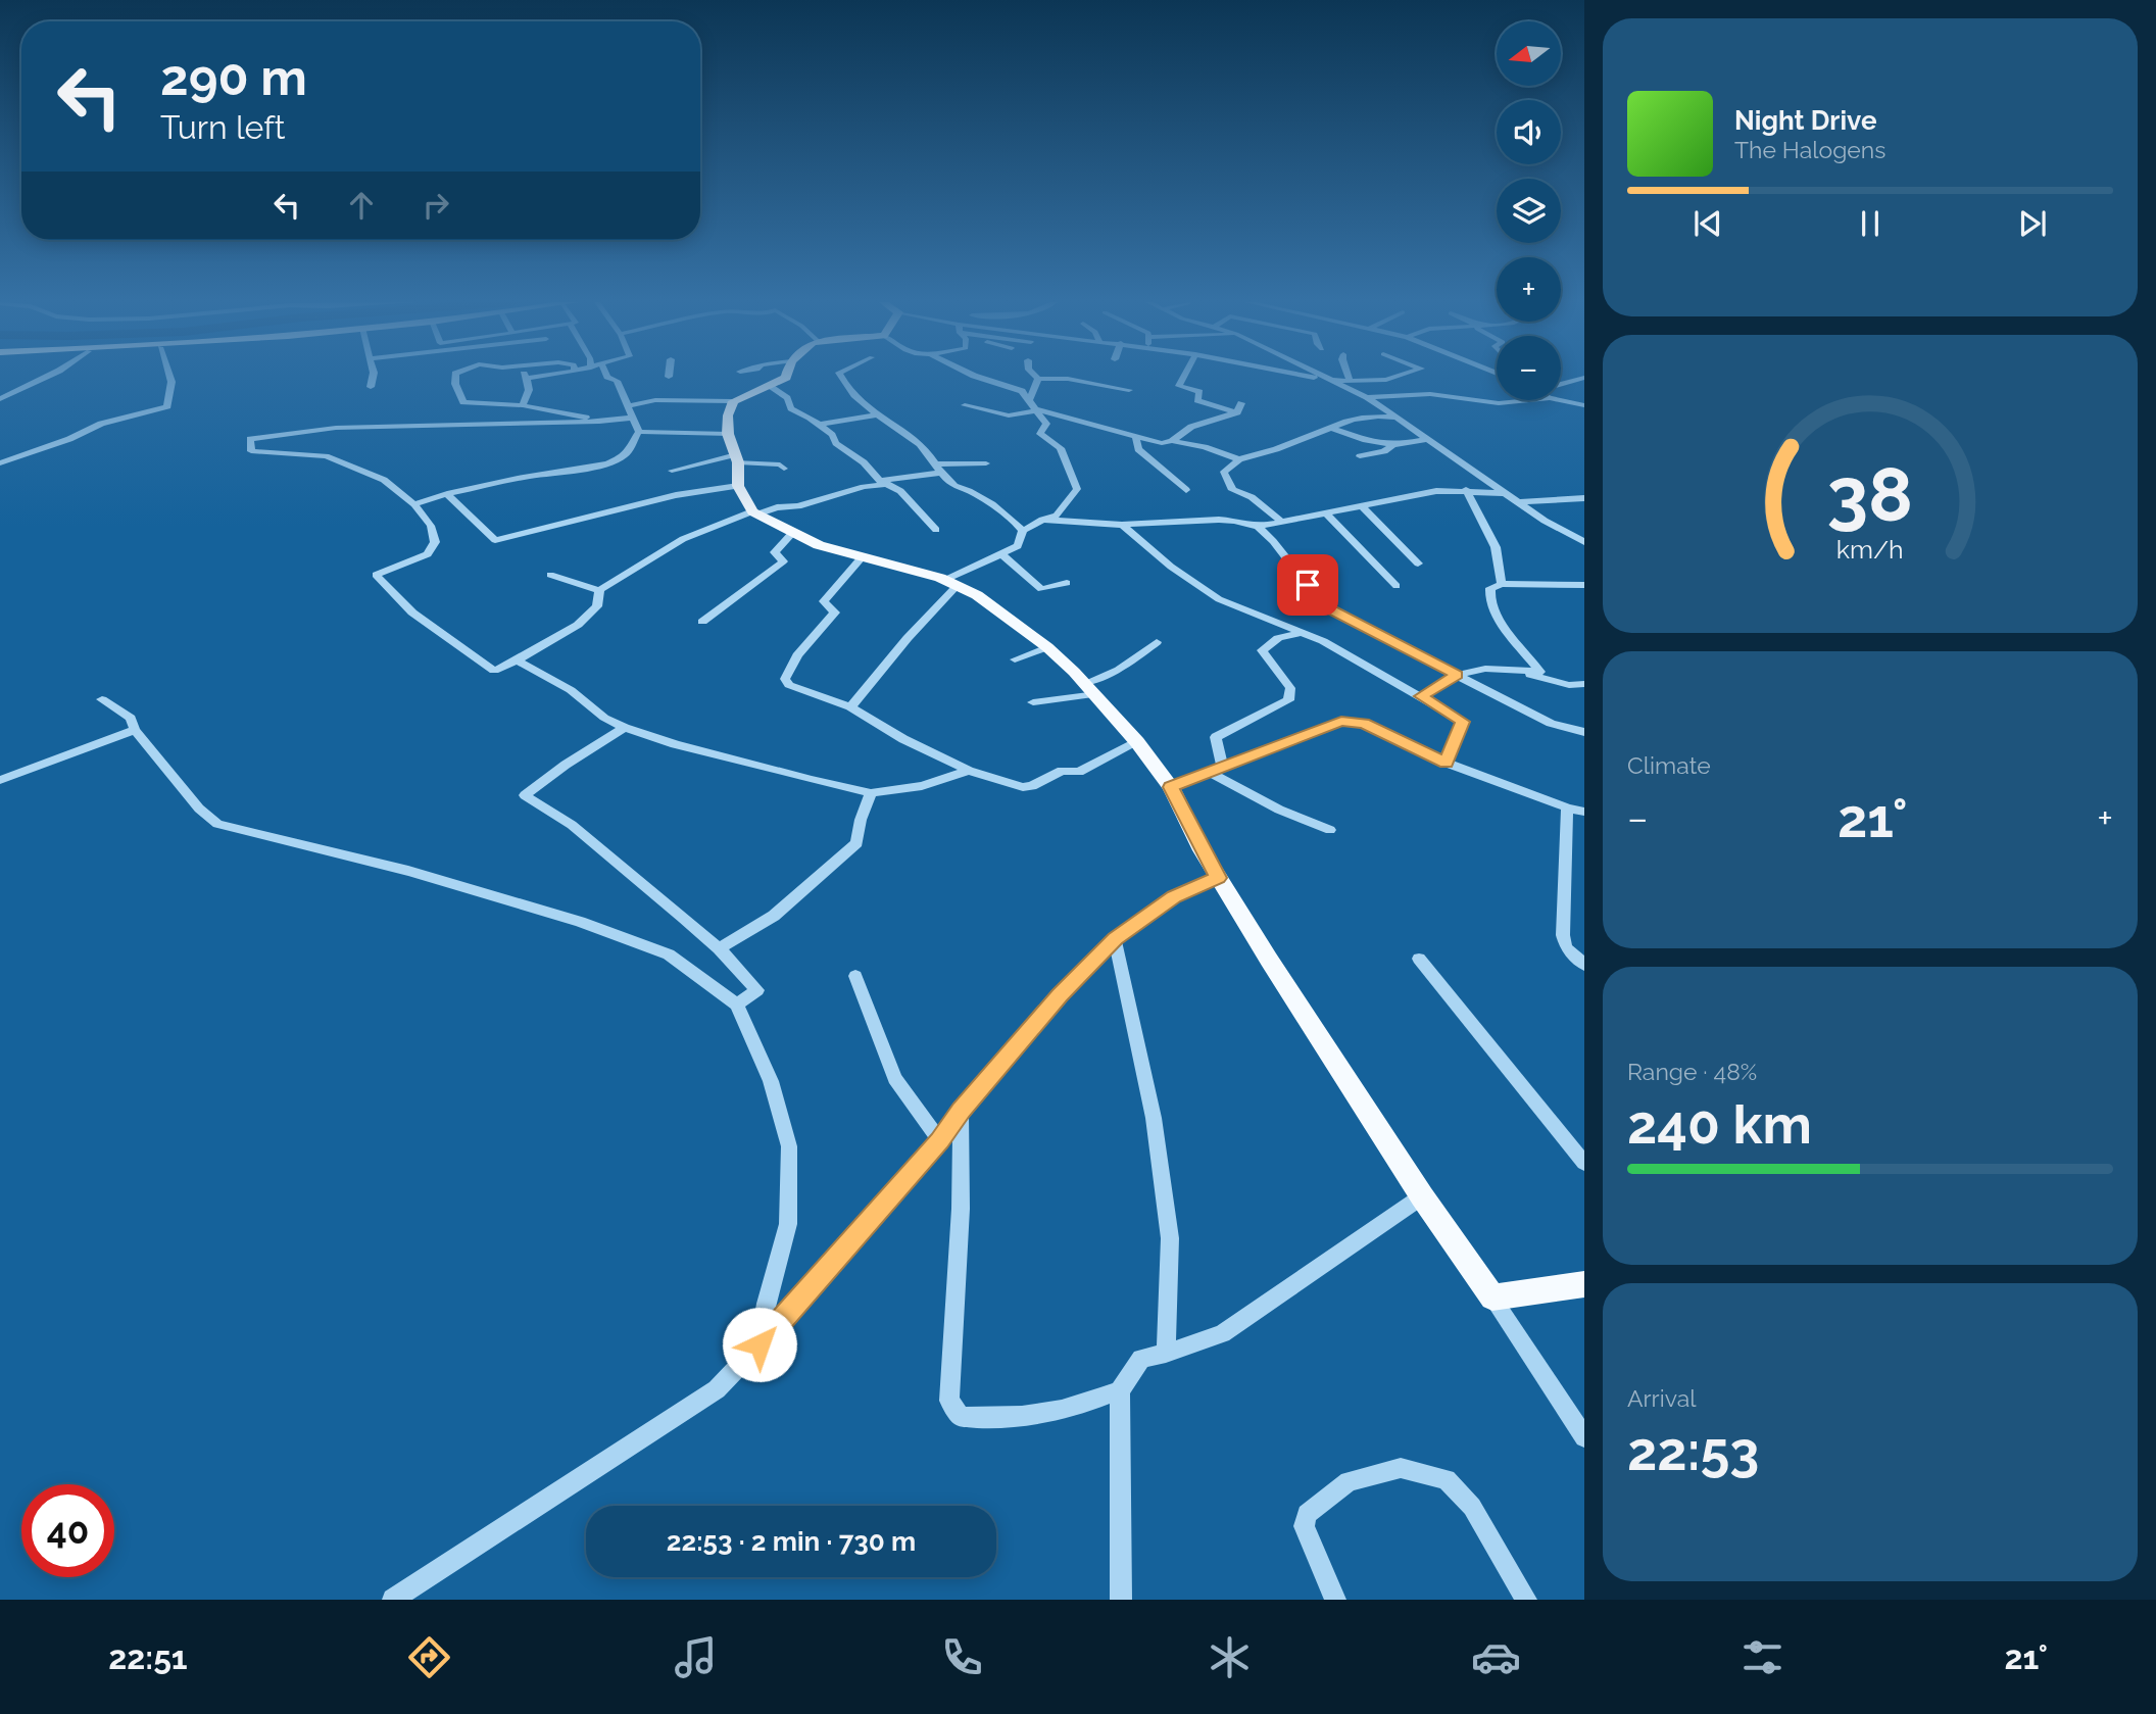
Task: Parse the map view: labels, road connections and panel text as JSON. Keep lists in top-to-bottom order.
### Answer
{
  "north": "left",
  "page": {
    "map_buttons": ["+", "−"],
    "turn": ["290 m", "Turn left"],
    "song": ["Night Drive", "The Halogens"],
    "tile": [
      "Climate",
      ["Range · 48%", "240 km"],
      ["Arrival", "22:53"]
    ],
    "heat": ["−", "21°", "+"],
    "limit": "40",
    "trip": "22:53 · 2 min · 730 m",
    "tabs": ["22:51", "21°"],
    "gauge": ["38", "km/h"]
  }
}
